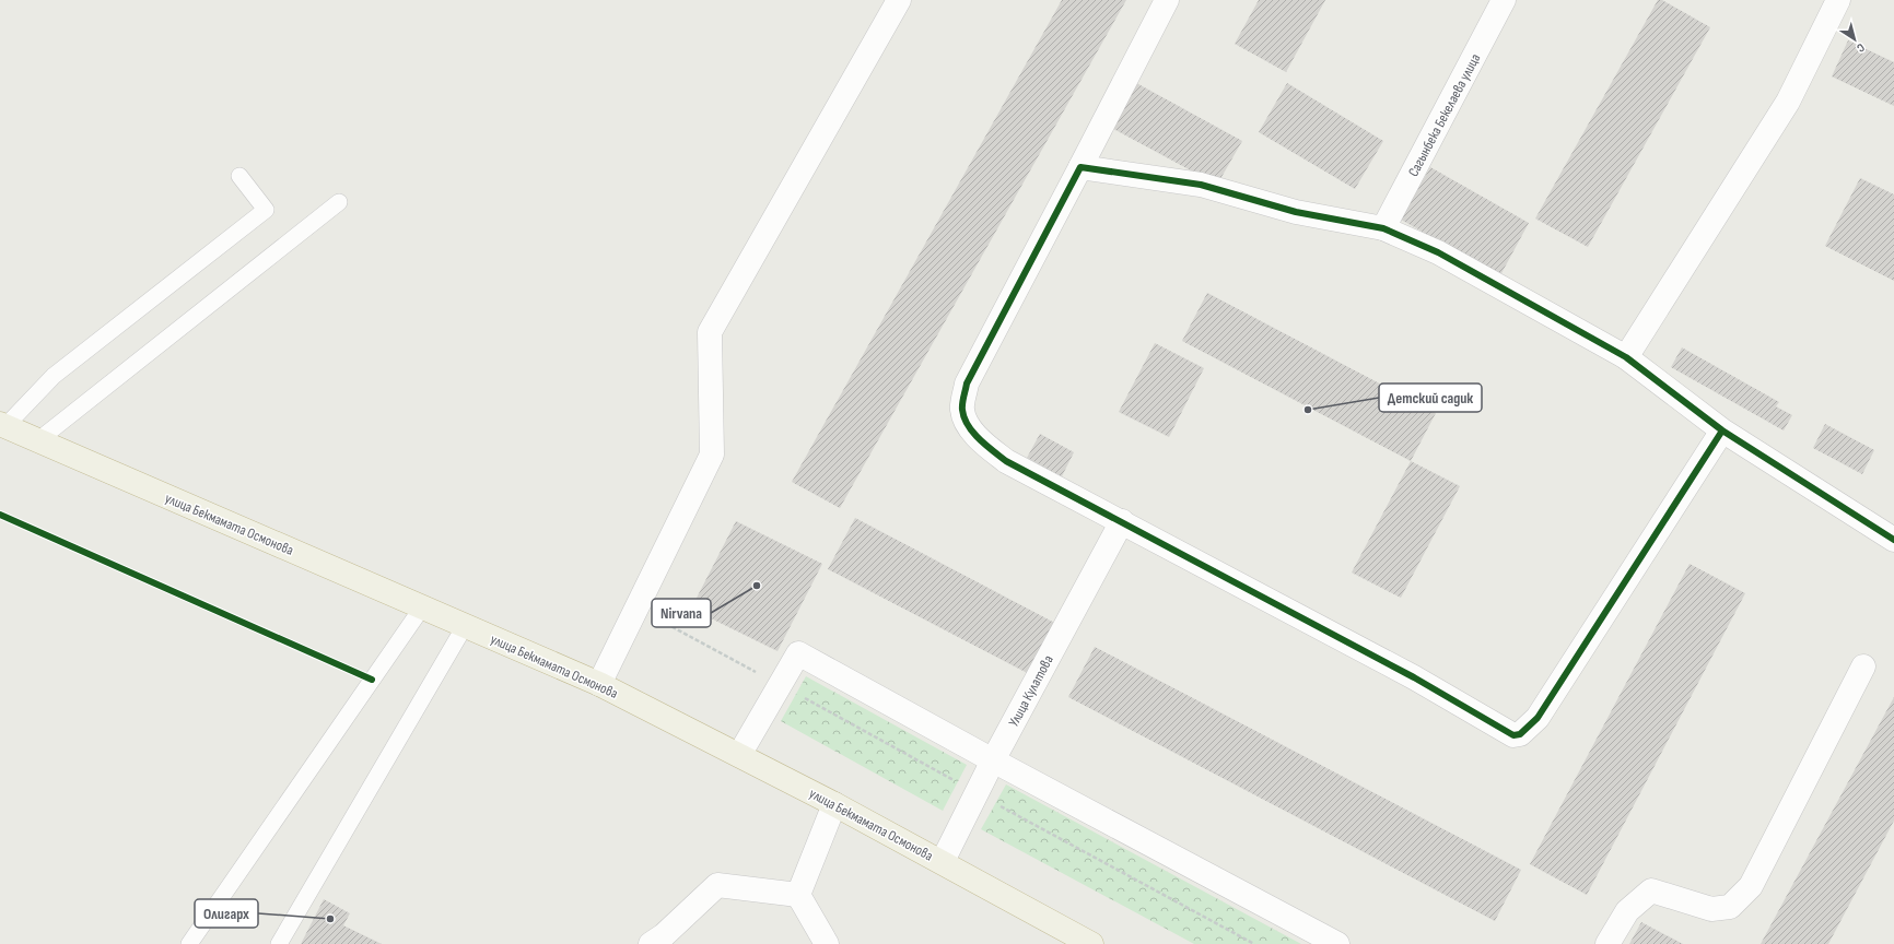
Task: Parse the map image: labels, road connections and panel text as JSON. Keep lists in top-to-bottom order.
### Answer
{
  "streets": {
    "highway": ["улица Бекмамата Осмонова"],
    "street": ["Сагынбека Бекелаева улица", "Улица Кулатова"]
  },
  "crossings": [
    ["улица Бекмамата Осмонова", "Улица Кулатова"]
  ],
  "places": ["Детский садик", "Nirvana", "Олигарх"],
  "north": "bottom right"
}
